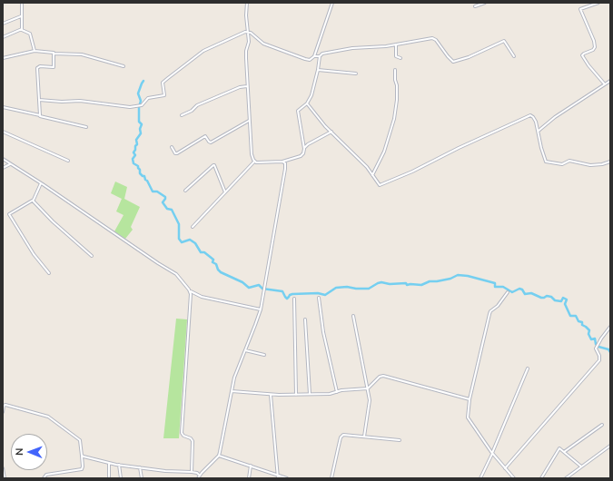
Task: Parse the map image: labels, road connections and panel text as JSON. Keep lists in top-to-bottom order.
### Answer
{
  "north": "left"
}
